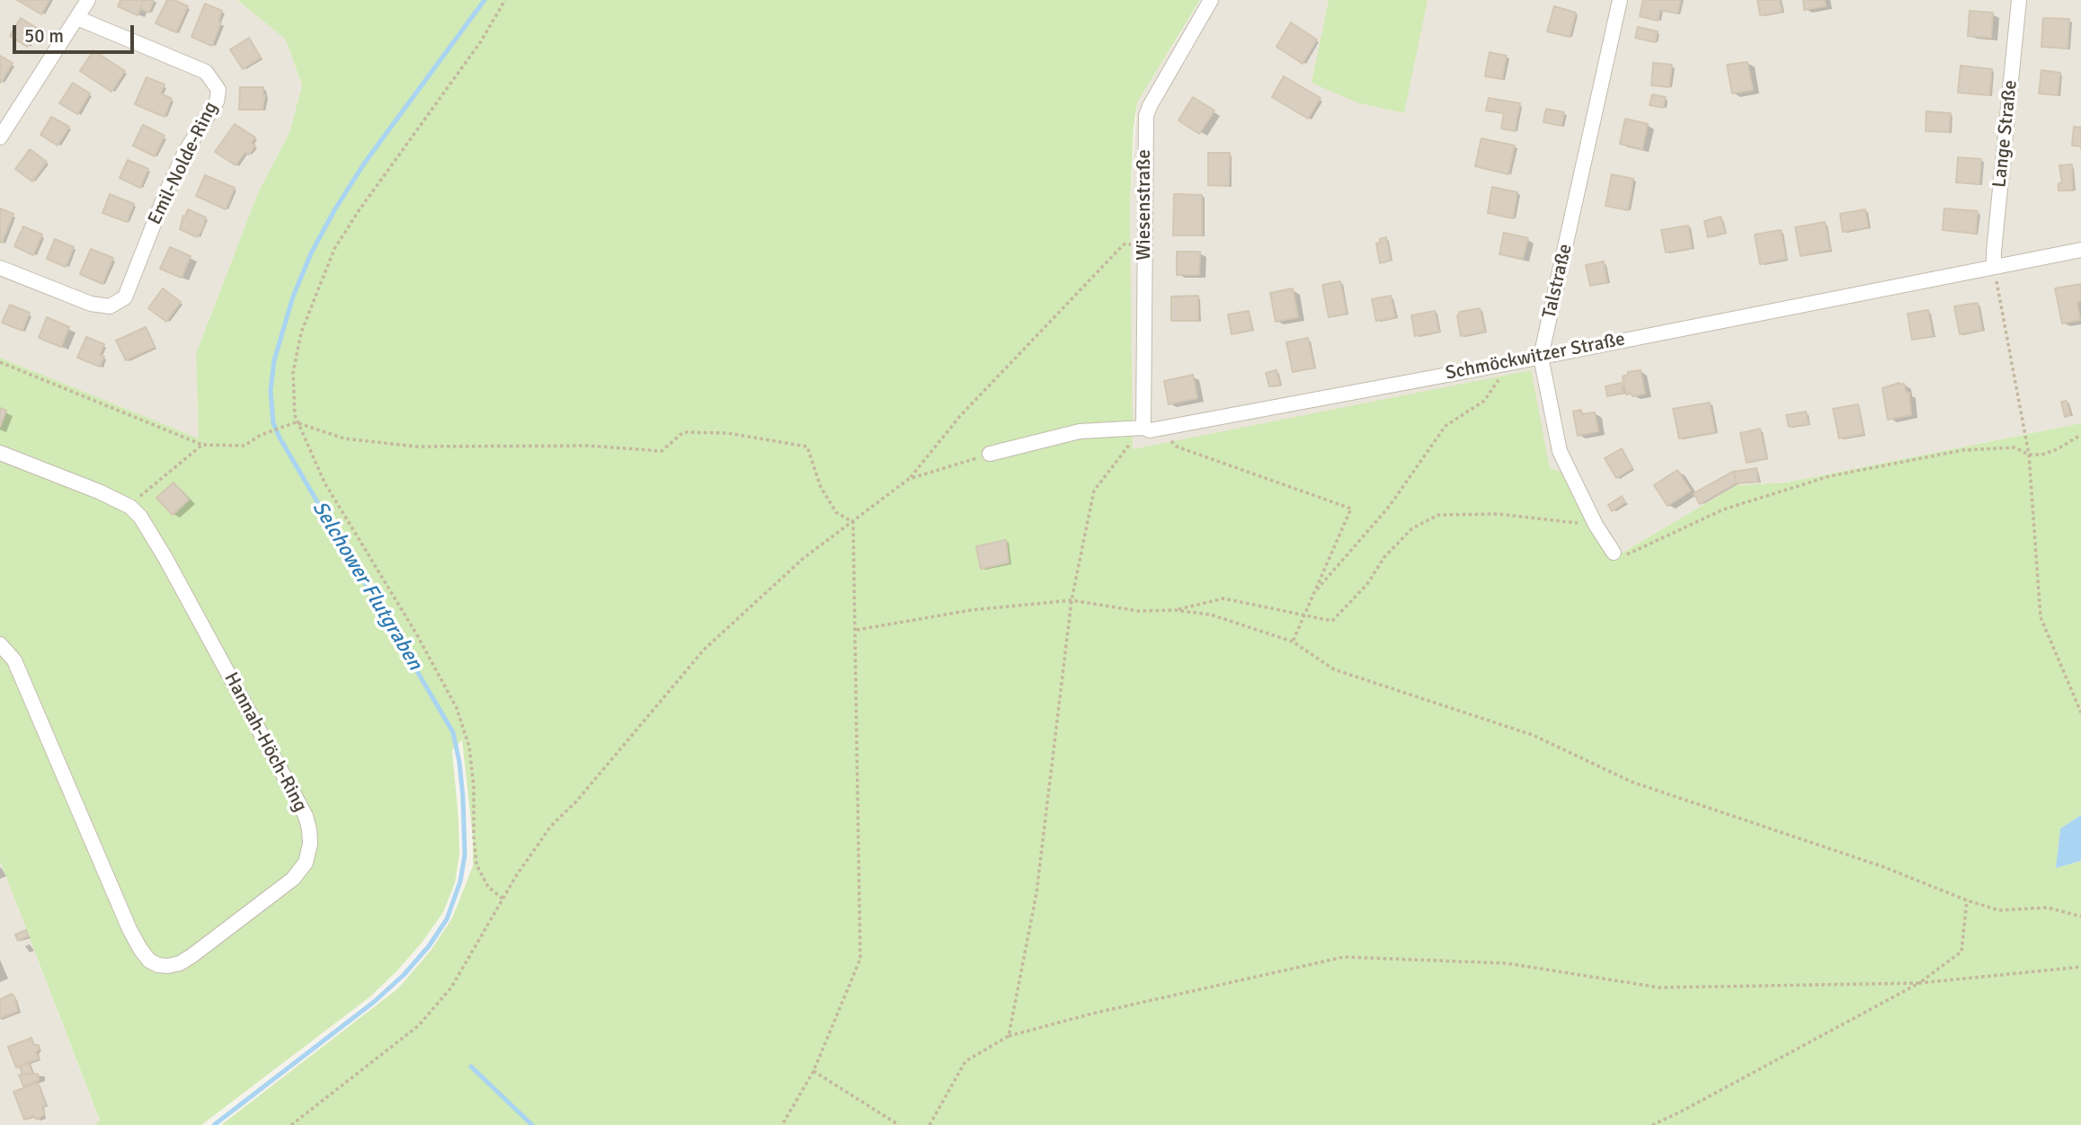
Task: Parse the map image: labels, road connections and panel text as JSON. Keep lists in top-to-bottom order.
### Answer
{
  "streets": {
    "street": [
      "Lange Straße",
      "Emil-Nolde-Ring",
      "Wiesenstraße",
      "Talstraße",
      "Schmöckwitzer Straße",
      "Hannah-Höch-Ring"
    ]
  },
  "crossings": [
    ["Lange Straße", "Schmöckwitzer Straße"],
    ["Wiesenstraße", "Schmöckwitzer Straße"],
    ["Talstraße", "Schmöckwitzer Straße"]
  ],
  "water": ["Selchower Flutgraben"],
  "scale_bar": "50 m"
}
